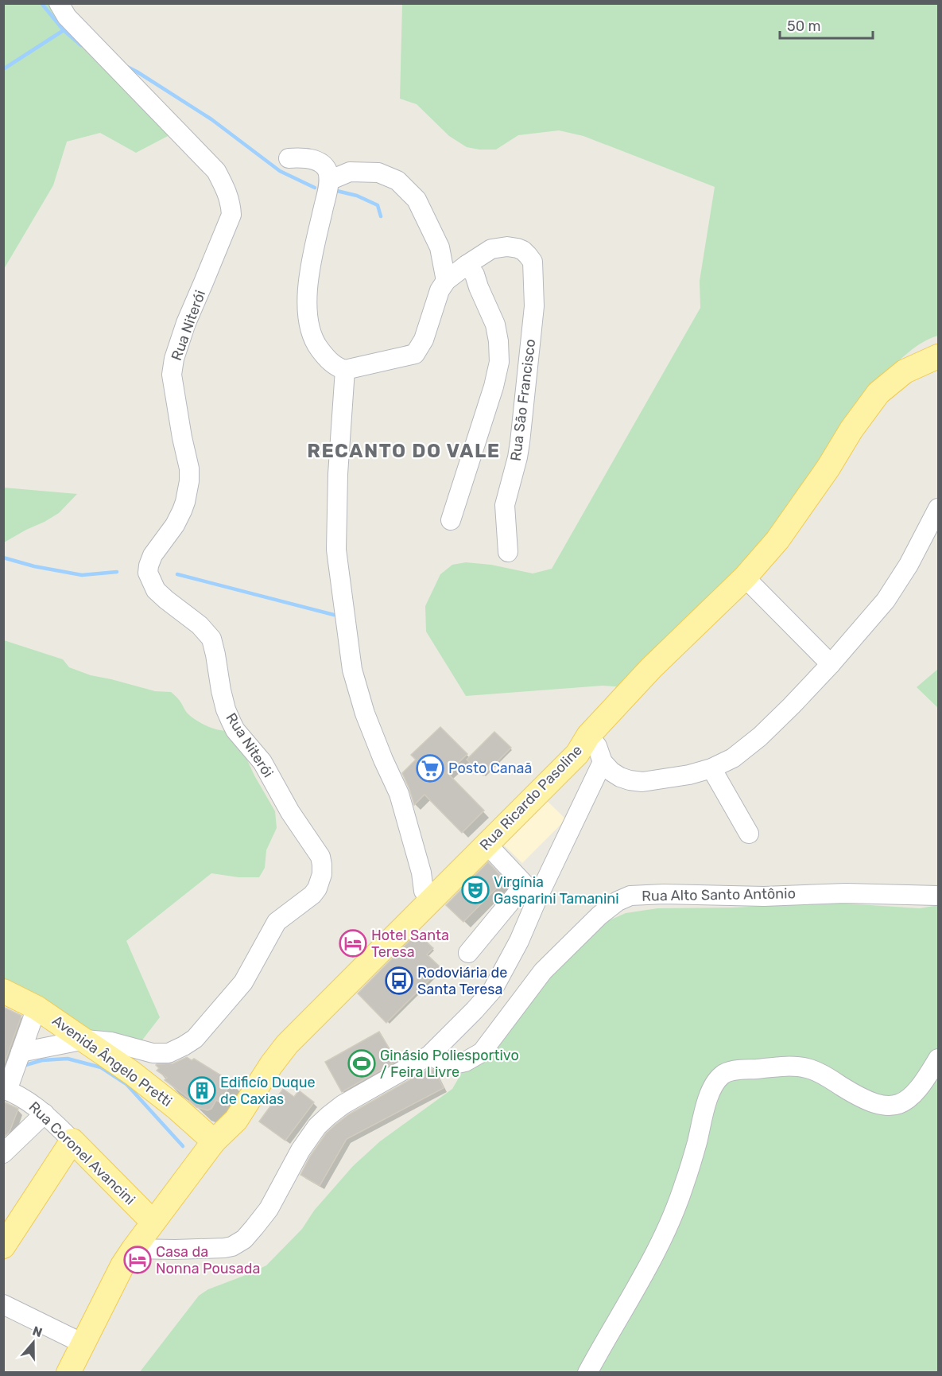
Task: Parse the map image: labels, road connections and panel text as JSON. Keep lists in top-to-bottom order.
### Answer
{
  "streets": {
    "main road": ["Rua Ricardo Pasoline", "Avenida Ângelo Pretti", "Rua Coronel Avancini"],
    "street": ["Rua Niterói", "Rua São Francisco", "Rua Alto Santo Antônio"]
  },
  "crossings": [
    ["Rua Niterói", "Avenida Ângelo Pretti"],
    ["Rua Ricardo Pasoline", "Avenida Ângelo Pretti"]
  ],
  "districts": ["RECANTO DO VALE"],
  "places": {
    "supermarket": ["Posto Canaã"],
    "theatre": ["Virgínia Gasparini Tamanini"],
    "hotel": ["Hotel Santa Teresa", "Casa da Nonna Pousada"],
    "bus stop": ["Rodoviária de Santa Teresa"],
    "sports": ["Ginásio Poliesportivo / Feira Livre"],
    "building": ["Edificío Duque de Caxias"]
  },
  "scale_bar": "50 m",
  "north": "top"
}
